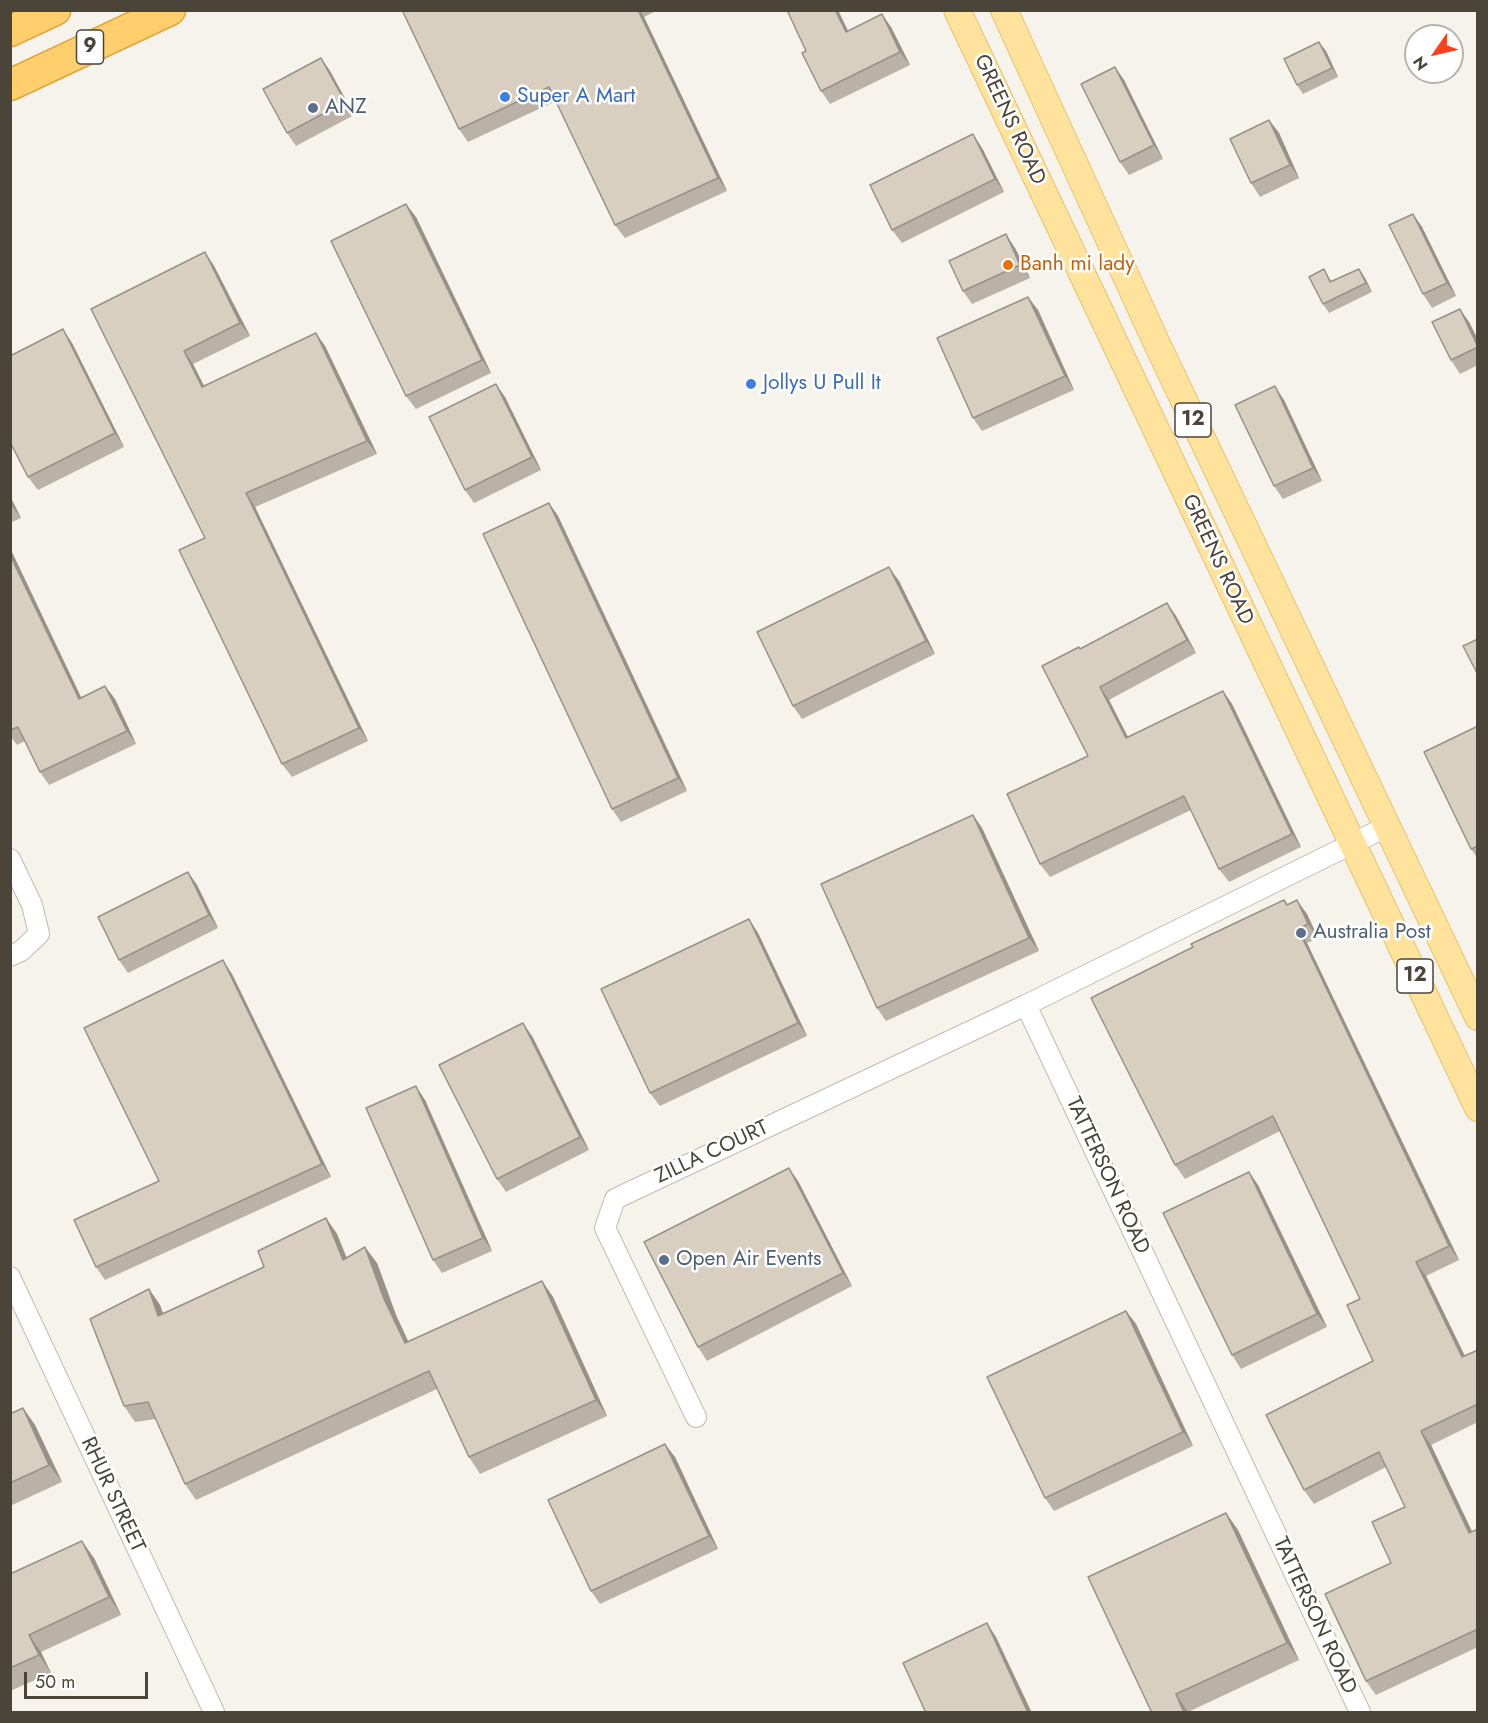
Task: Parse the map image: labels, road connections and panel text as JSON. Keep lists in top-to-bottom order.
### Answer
{
  "streets": {
    "highway": ["9"],
    "main road": ["GREENS ROAD", "12"],
    "street": ["ZILLA COURT", "TATTERSON ROAD", "RHUR STREET"]
  },
  "crossings": [
    ["ZILLA COURT", "TATTERSON ROAD"]
  ],
  "places": [
    "Super A Mart",
    "ANZ",
    "Banh mi lady",
    "Jollys U Pull It",
    "Australia Post",
    "Open Air Events"
  ],
  "scale_bar": "50 m",
  "north": "bottom left"
}
